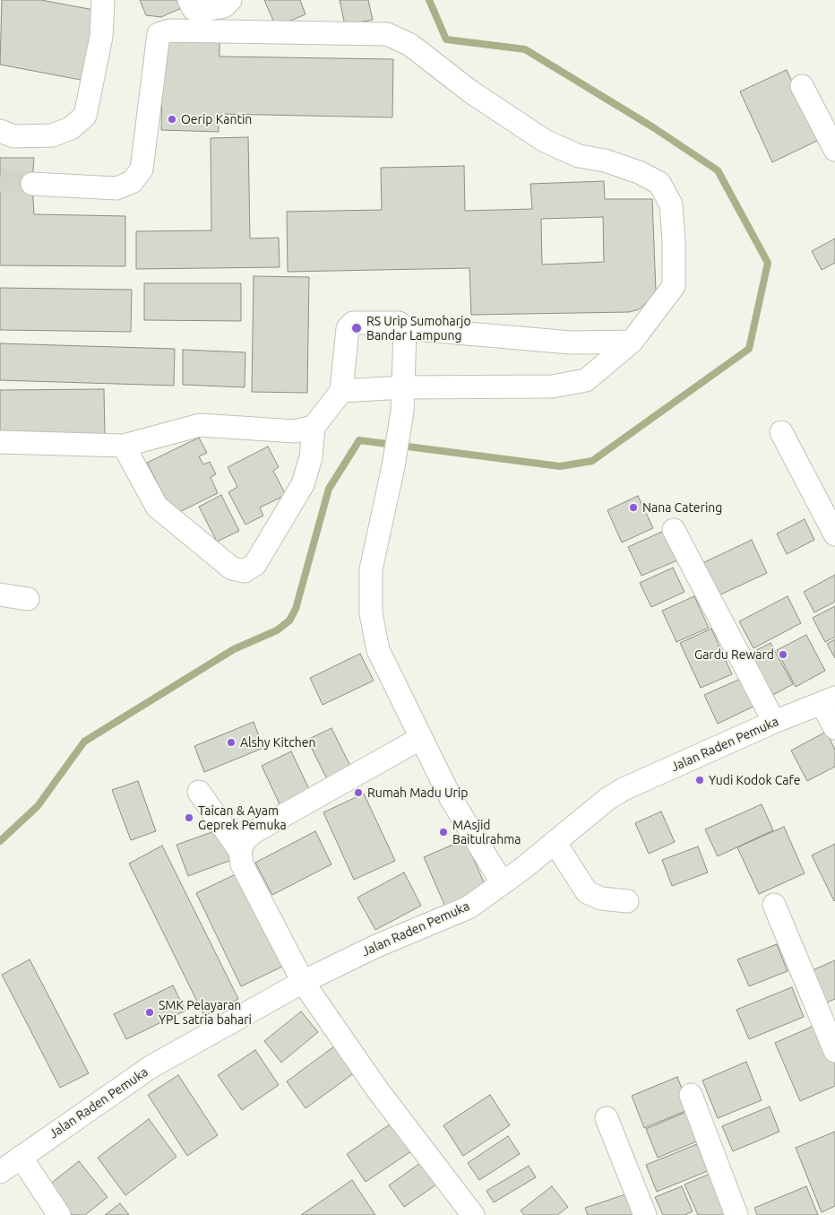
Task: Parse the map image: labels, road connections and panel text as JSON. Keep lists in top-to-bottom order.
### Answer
{
  "streets": {
    "street": ["Jalan Raden Pemuka"]
  },
  "places": [
    "Oerip Kantin",
    "RS Urip Sumoharjo Bandar Lampung",
    "Nana Catering",
    "Gardu Reward",
    "Alshy Kitchen",
    "Yudi Kodok Cafe",
    "Rumah Madu Urip",
    "Taican & Ayam Geprek Pemuka",
    "MAsjid Baitulrahma",
    "SMK Pelayaran YPL satria bahari"
  ]
}
